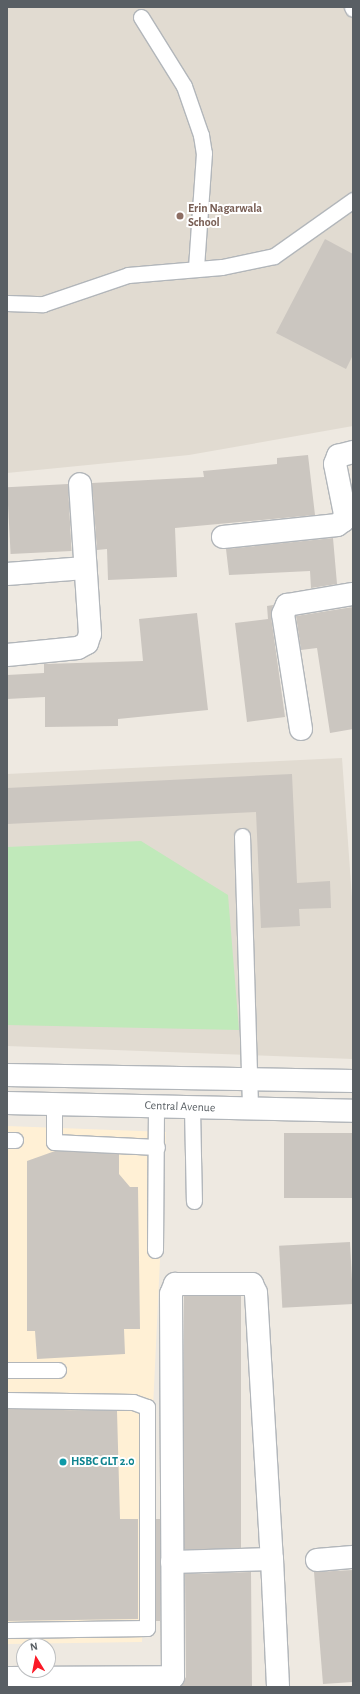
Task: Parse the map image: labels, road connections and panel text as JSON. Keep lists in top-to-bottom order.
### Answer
{
  "streets": {
    "street": ["Central Avenue"]
  },
  "places": ["Erin Nagarwala School", "HSBC GLT 2.0"],
  "north": "top"
}
